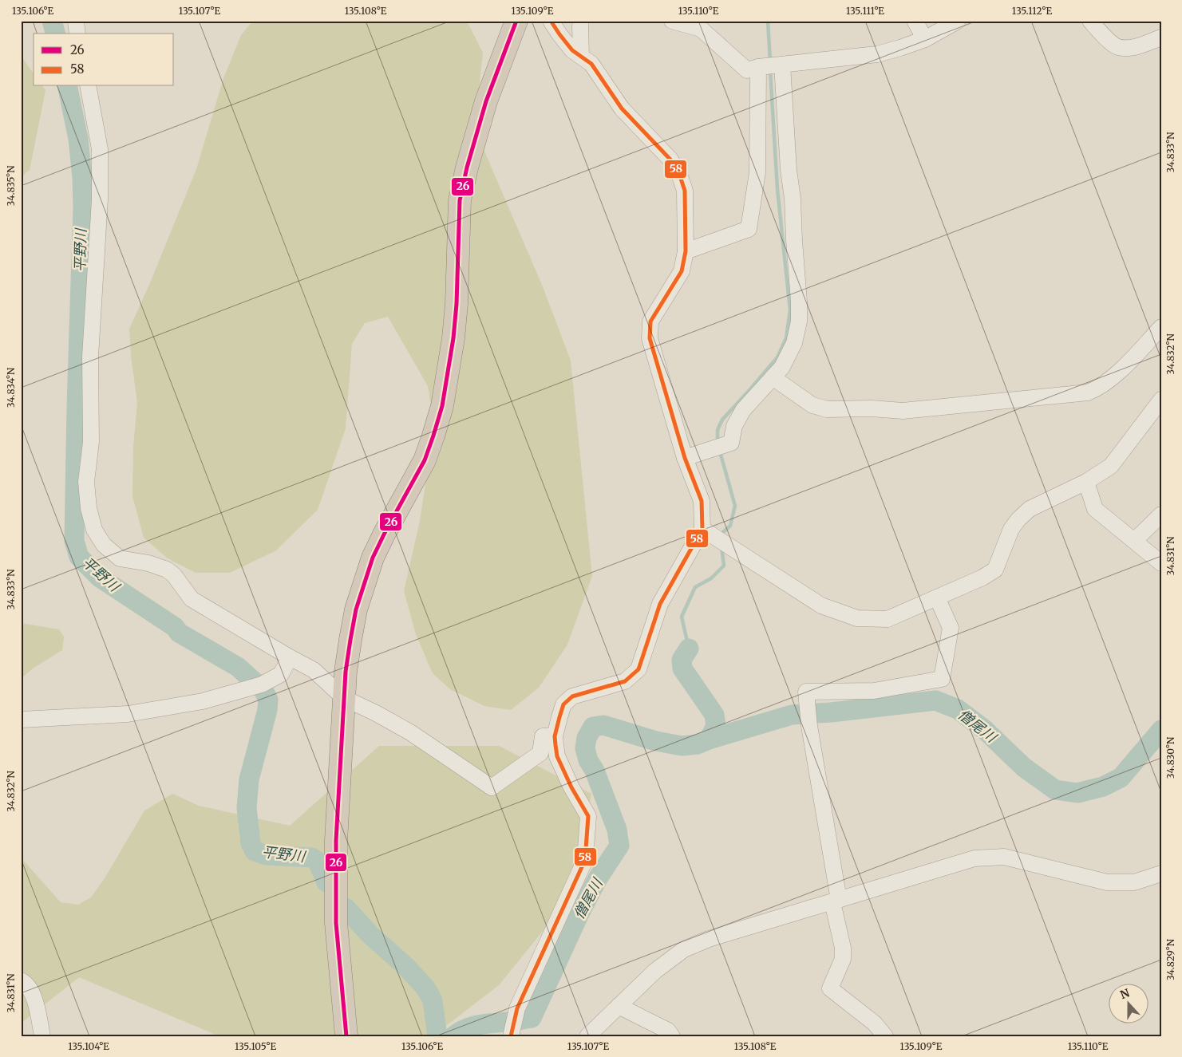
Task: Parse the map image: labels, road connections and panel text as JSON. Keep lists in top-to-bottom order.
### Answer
{
  "water": ["平野川", "僧尾川"],
  "lines": ["transit line 26", "transit line 58"],
  "legend": ["26", "58"],
  "north": "top",
  "coordinates": [
    "135.106°E",
    "135.107°E",
    "135.108°E",
    "135.109°E",
    "135.110°E",
    "135.111°E",
    "135.112°E",
    "34.833°N",
    "34.835°N",
    "34.832°N",
    "34.834°N",
    "34.831°N",
    "34.830°N",
    "34.829°N",
    "135.104°E",
    "135.105°E"
  ]
}
